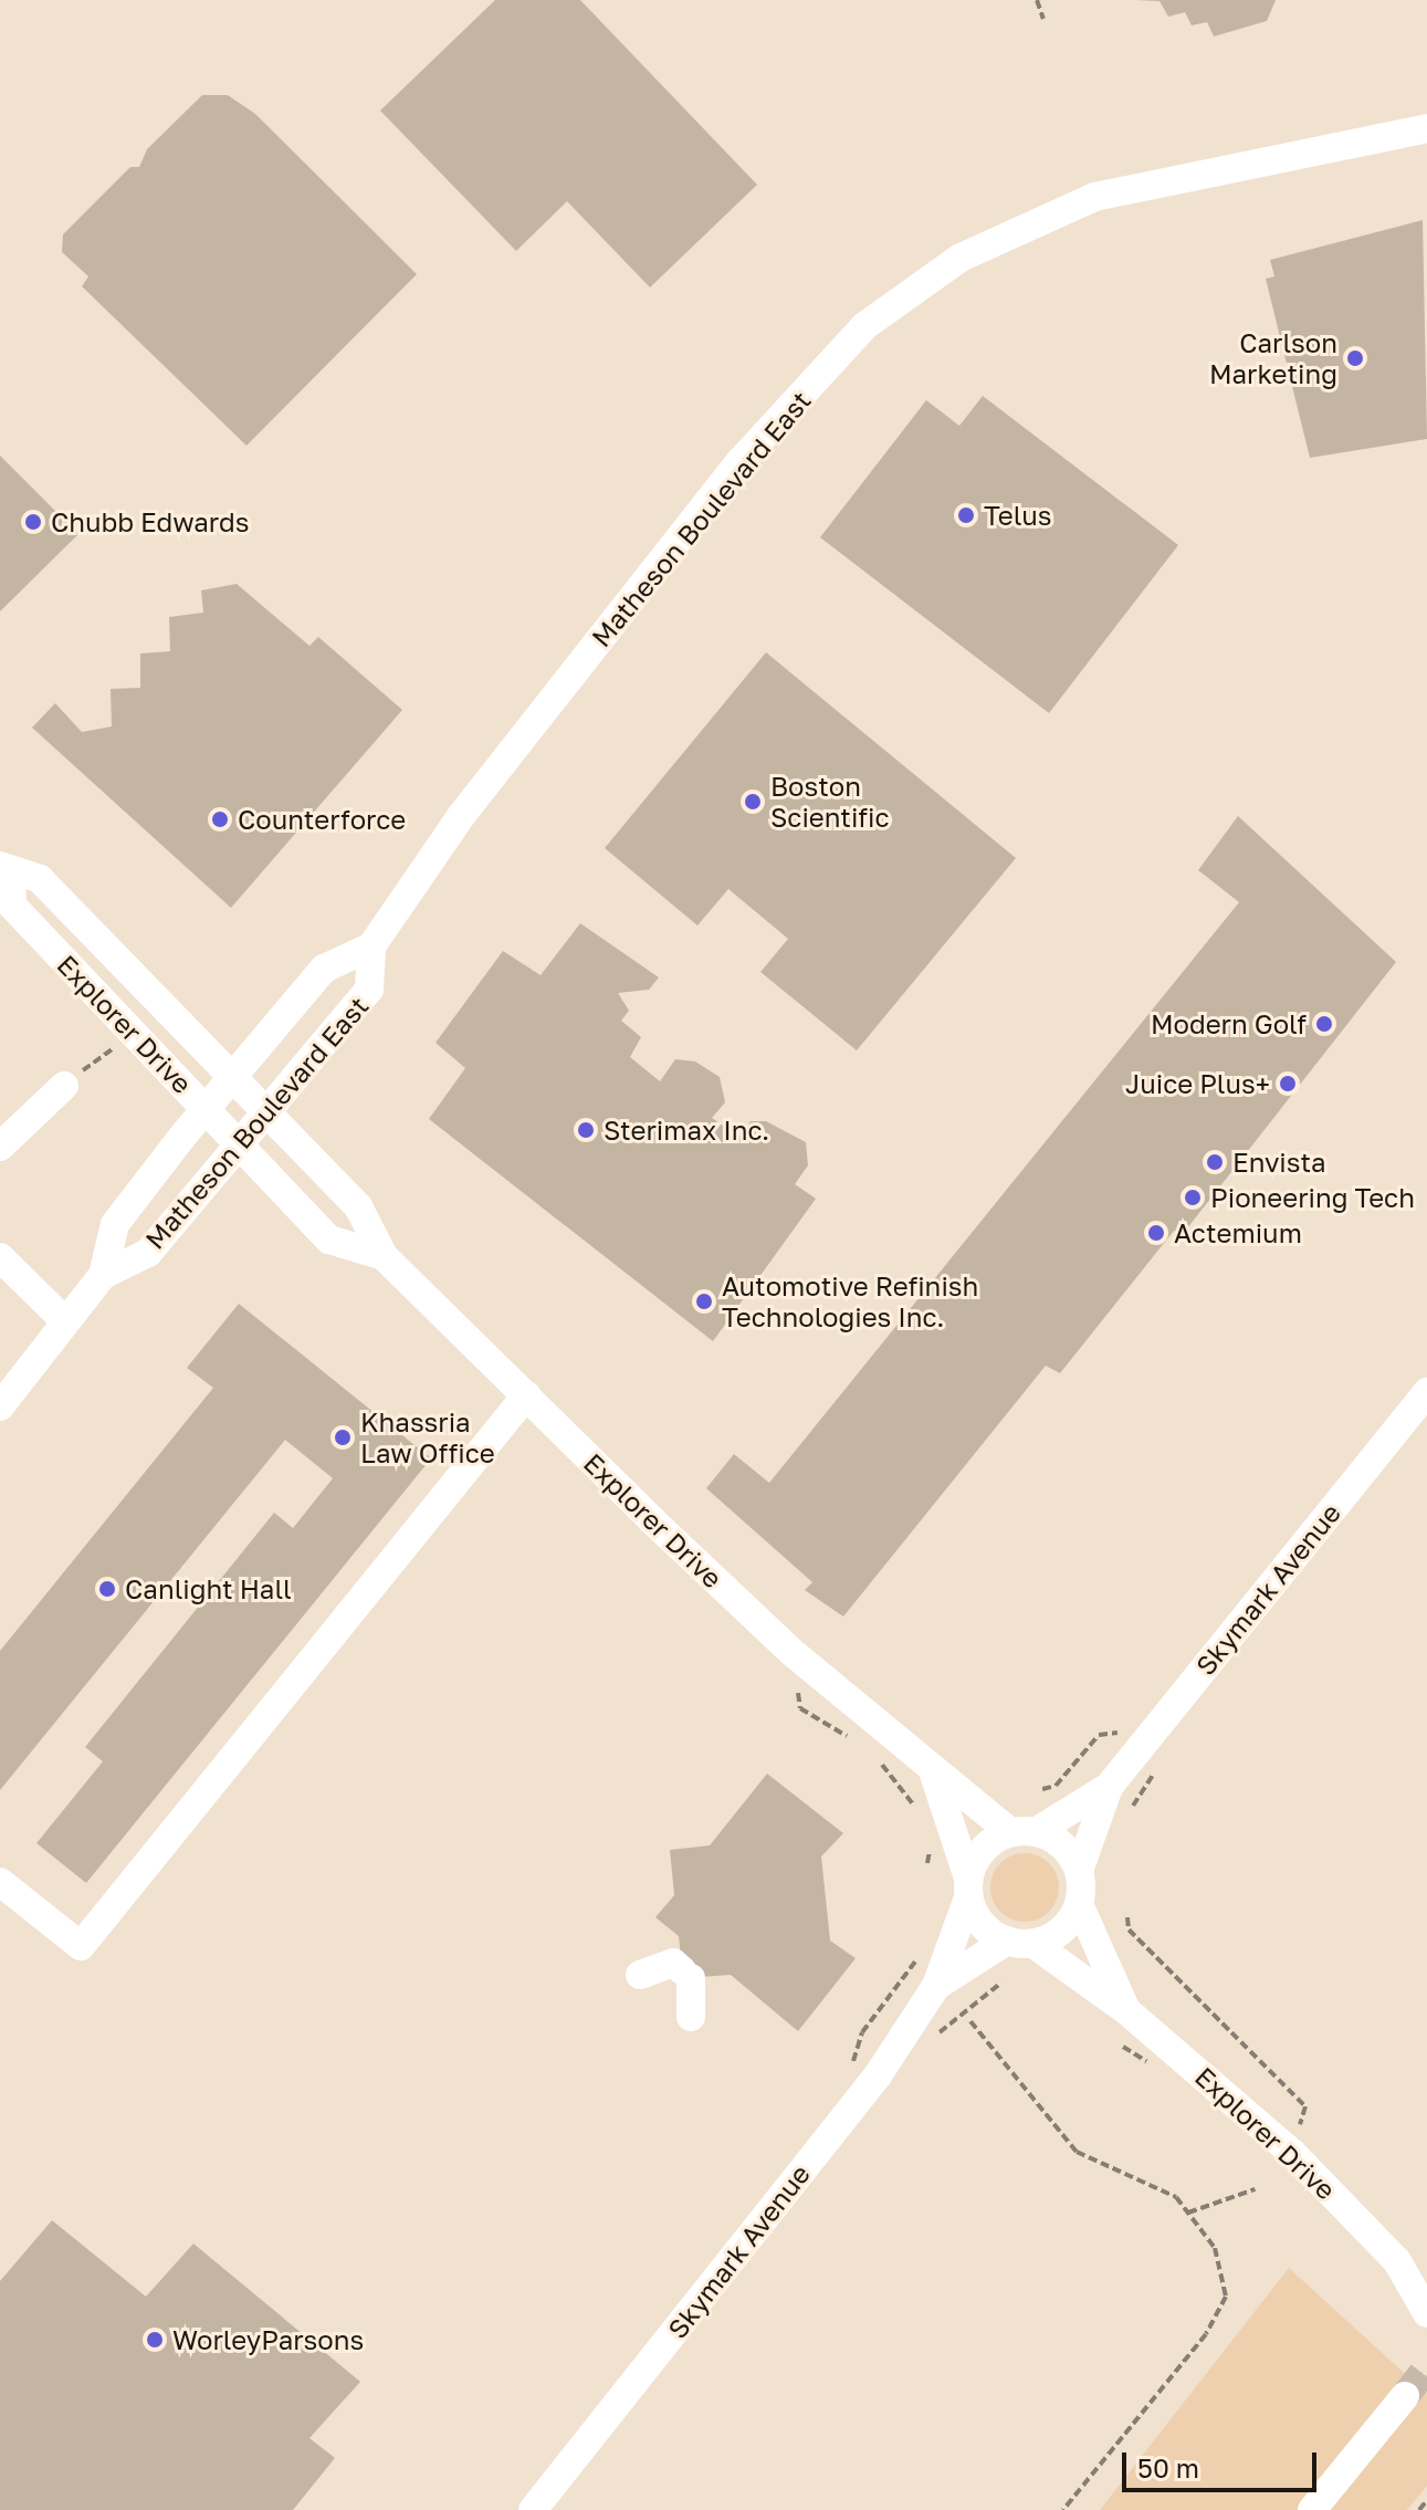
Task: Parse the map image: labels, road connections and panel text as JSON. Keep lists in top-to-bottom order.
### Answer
{
  "streets": {
    "street": ["Matheson Boulevard East", "Explorer Drive", "Skymark Avenue"]
  },
  "crossings": [
    ["Matheson Boulevard East", "Explorer Drive"],
    ["Explorer Drive", "Skymark Avenue"]
  ],
  "places": [
    "Carlson Marketing",
    "Telus",
    "Chubb Edwards",
    "Boston Scientific",
    "Counterforce",
    "Modern Golf",
    "Juice Plus+",
    "Sterimax Inc.",
    "Envista",
    "Pioneering Tech",
    "Actemium",
    "Automotive Refinish Technologies Inc.",
    "Khassria Law Office",
    "Canlight Hall",
    "WorleyParsons"
  ],
  "scale_bar": "50 m"
}
